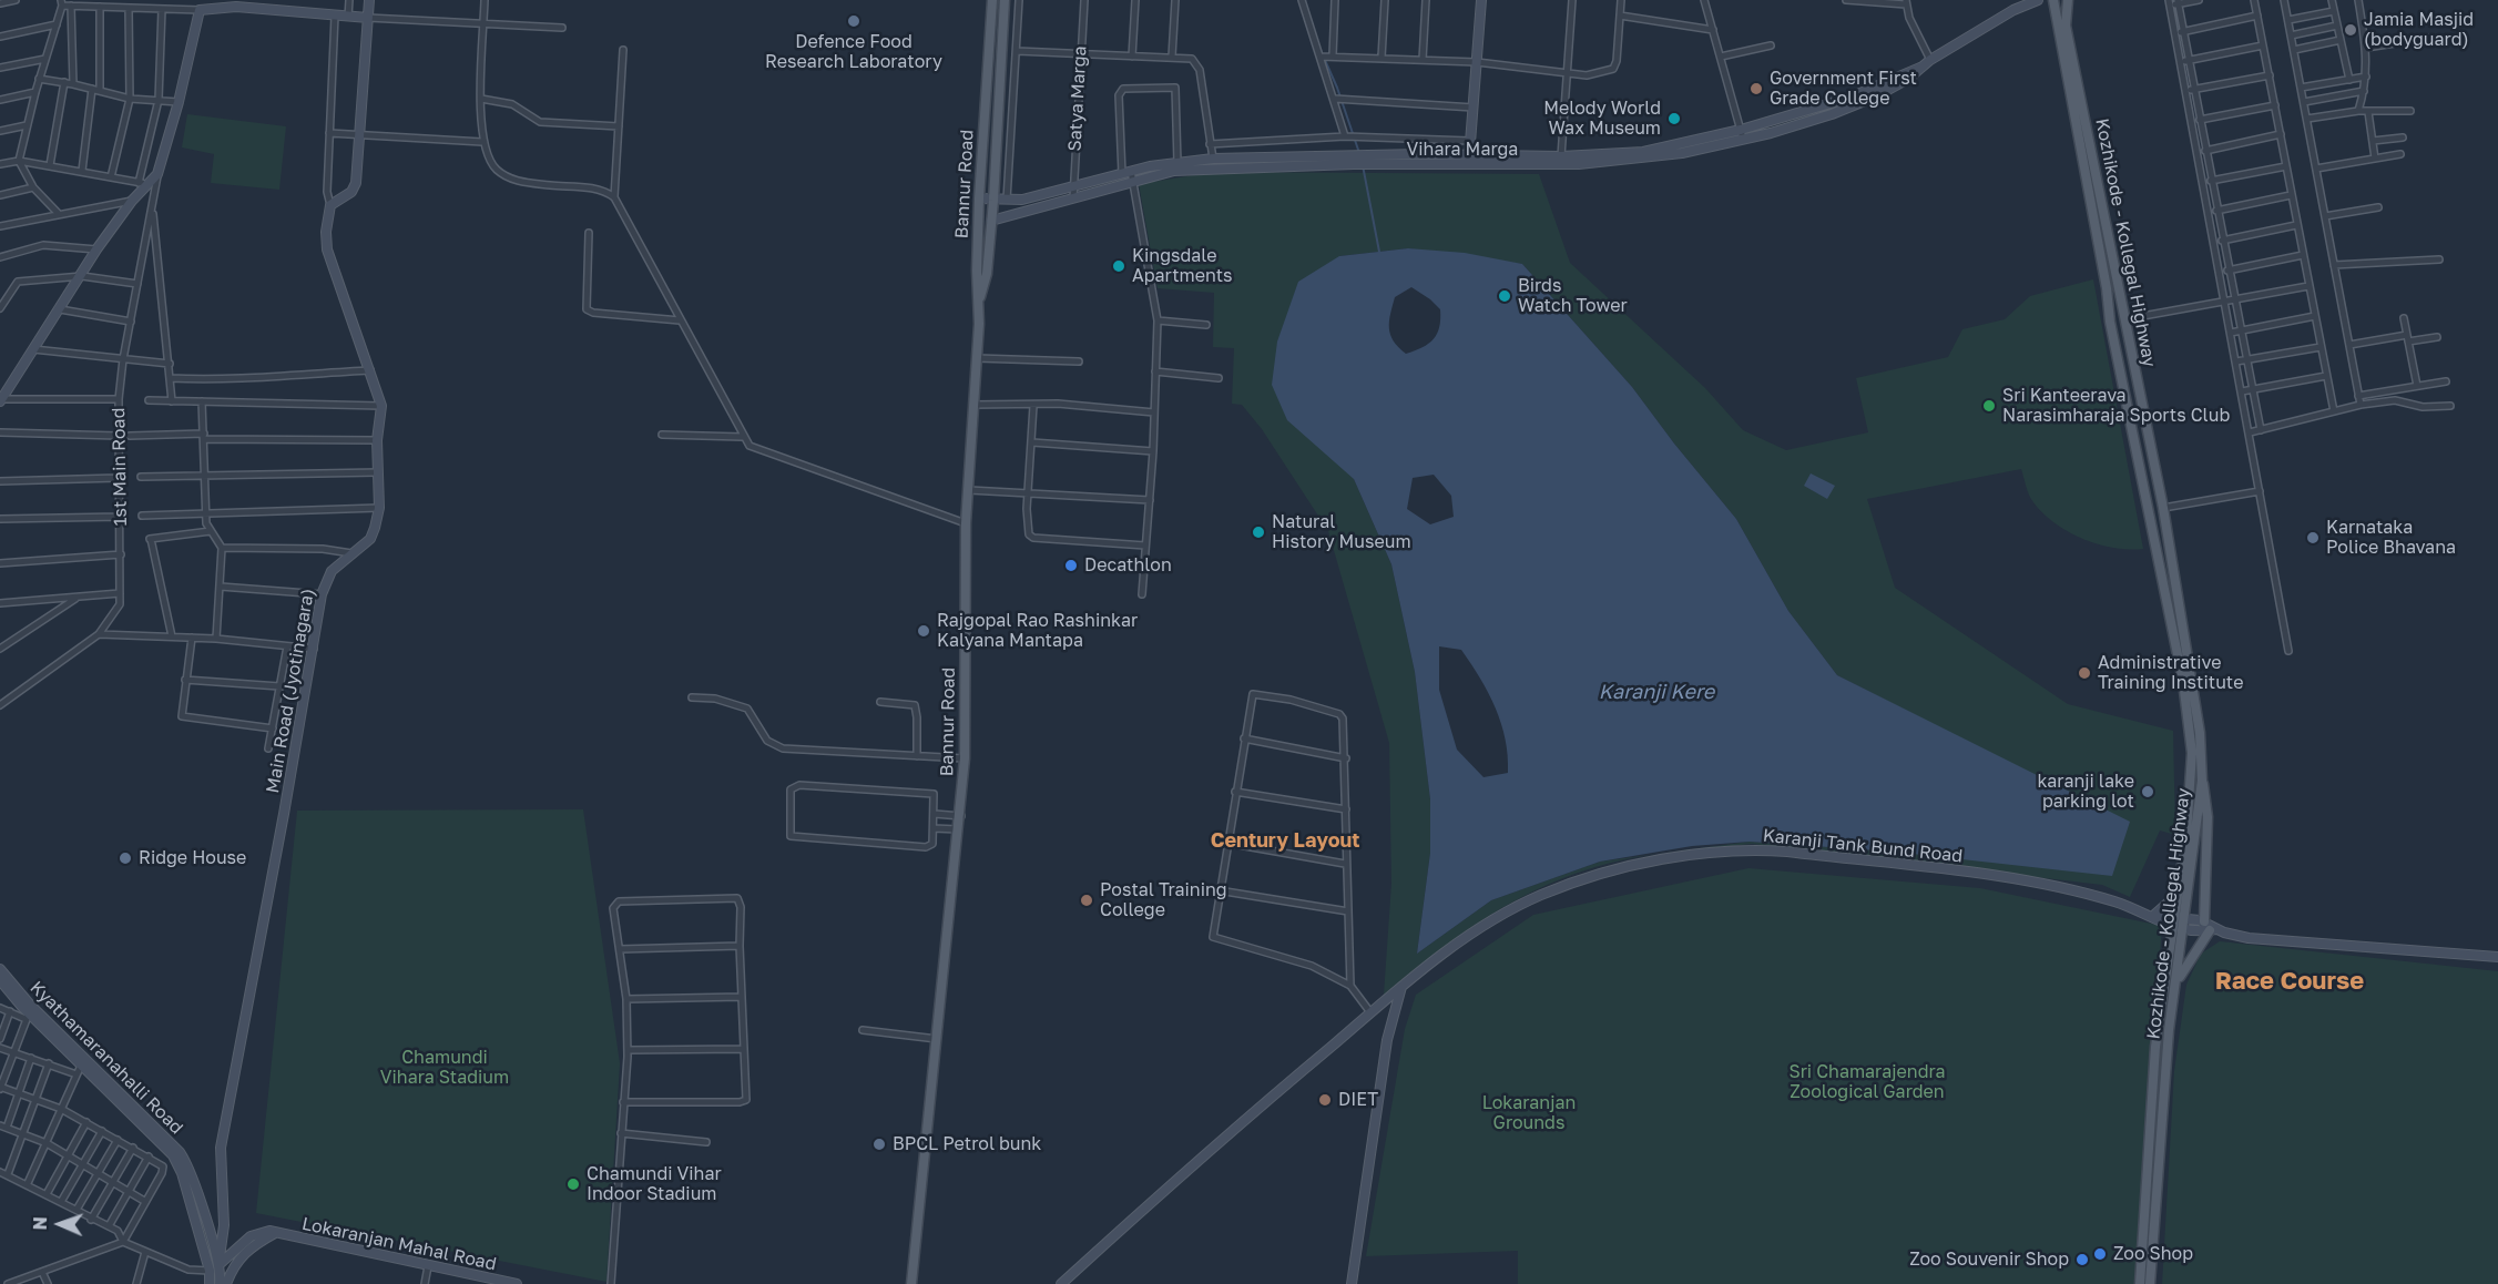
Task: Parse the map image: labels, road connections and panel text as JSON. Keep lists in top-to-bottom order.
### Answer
{
  "streets": {
    "main road": ["Bannur Road", "Kozhikode - Kollegal Highway"],
    "street": [
      "Satya Marga",
      "Vihara Marga",
      "1st Main Road",
      "Main Road (Jyotinagara)",
      "Karanji Tank Bund Road",
      "Kyathamaranahalli Road",
      "Lokaranjan Mahal Road"
    ]
  },
  "crossings": [
    ["Satya Marga", "Vihara Marga"],
    ["Vihara Marga", "Bannur Road"],
    ["Kozhikode - Kollegal Highway", "Karanji Tank Bund Road"],
    ["Main Road (Jyotinagara)", "Kyathamaranahalli Road"],
    ["Main Road (Jyotinagara)", "Lokaranjan Mahal Road"],
    ["Kyathamaranahalli Road", "Lokaranjan Mahal Road"]
  ],
  "districts": ["Century Layout", "Race Course"],
  "water": ["Karanji Kere"],
  "parks": ["Chamundi Vihara Stadium", "Sri Chamarajendra Zoological Garden", "Lokaranjan Grounds"],
  "places": [
    "Defence Food Research Laboratory",
    "Jamia Masjid (bodyguard)",
    "Government First Grade College",
    "Melody World Wax Museum",
    "Kingsdale Apartments",
    "Birds Watch Tower",
    "Sri Kanteerava Narasimharaja Sports Club",
    "Natural History Museum",
    "Karnataka Police Bhavana",
    "Decathlon",
    "Rajgopal Rao Rashinkar Kalyana Mantapa",
    "Administrative Training Institute",
    "karanji lake parking lot",
    "Ridge House",
    "Postal Training College",
    "DIET",
    "BPCL Petrol bunk",
    "Chamundi Vihar Indoor Stadium",
    "Zoo Shop",
    "Zoo Souvenir Shop"
  ],
  "north": "left"
}
